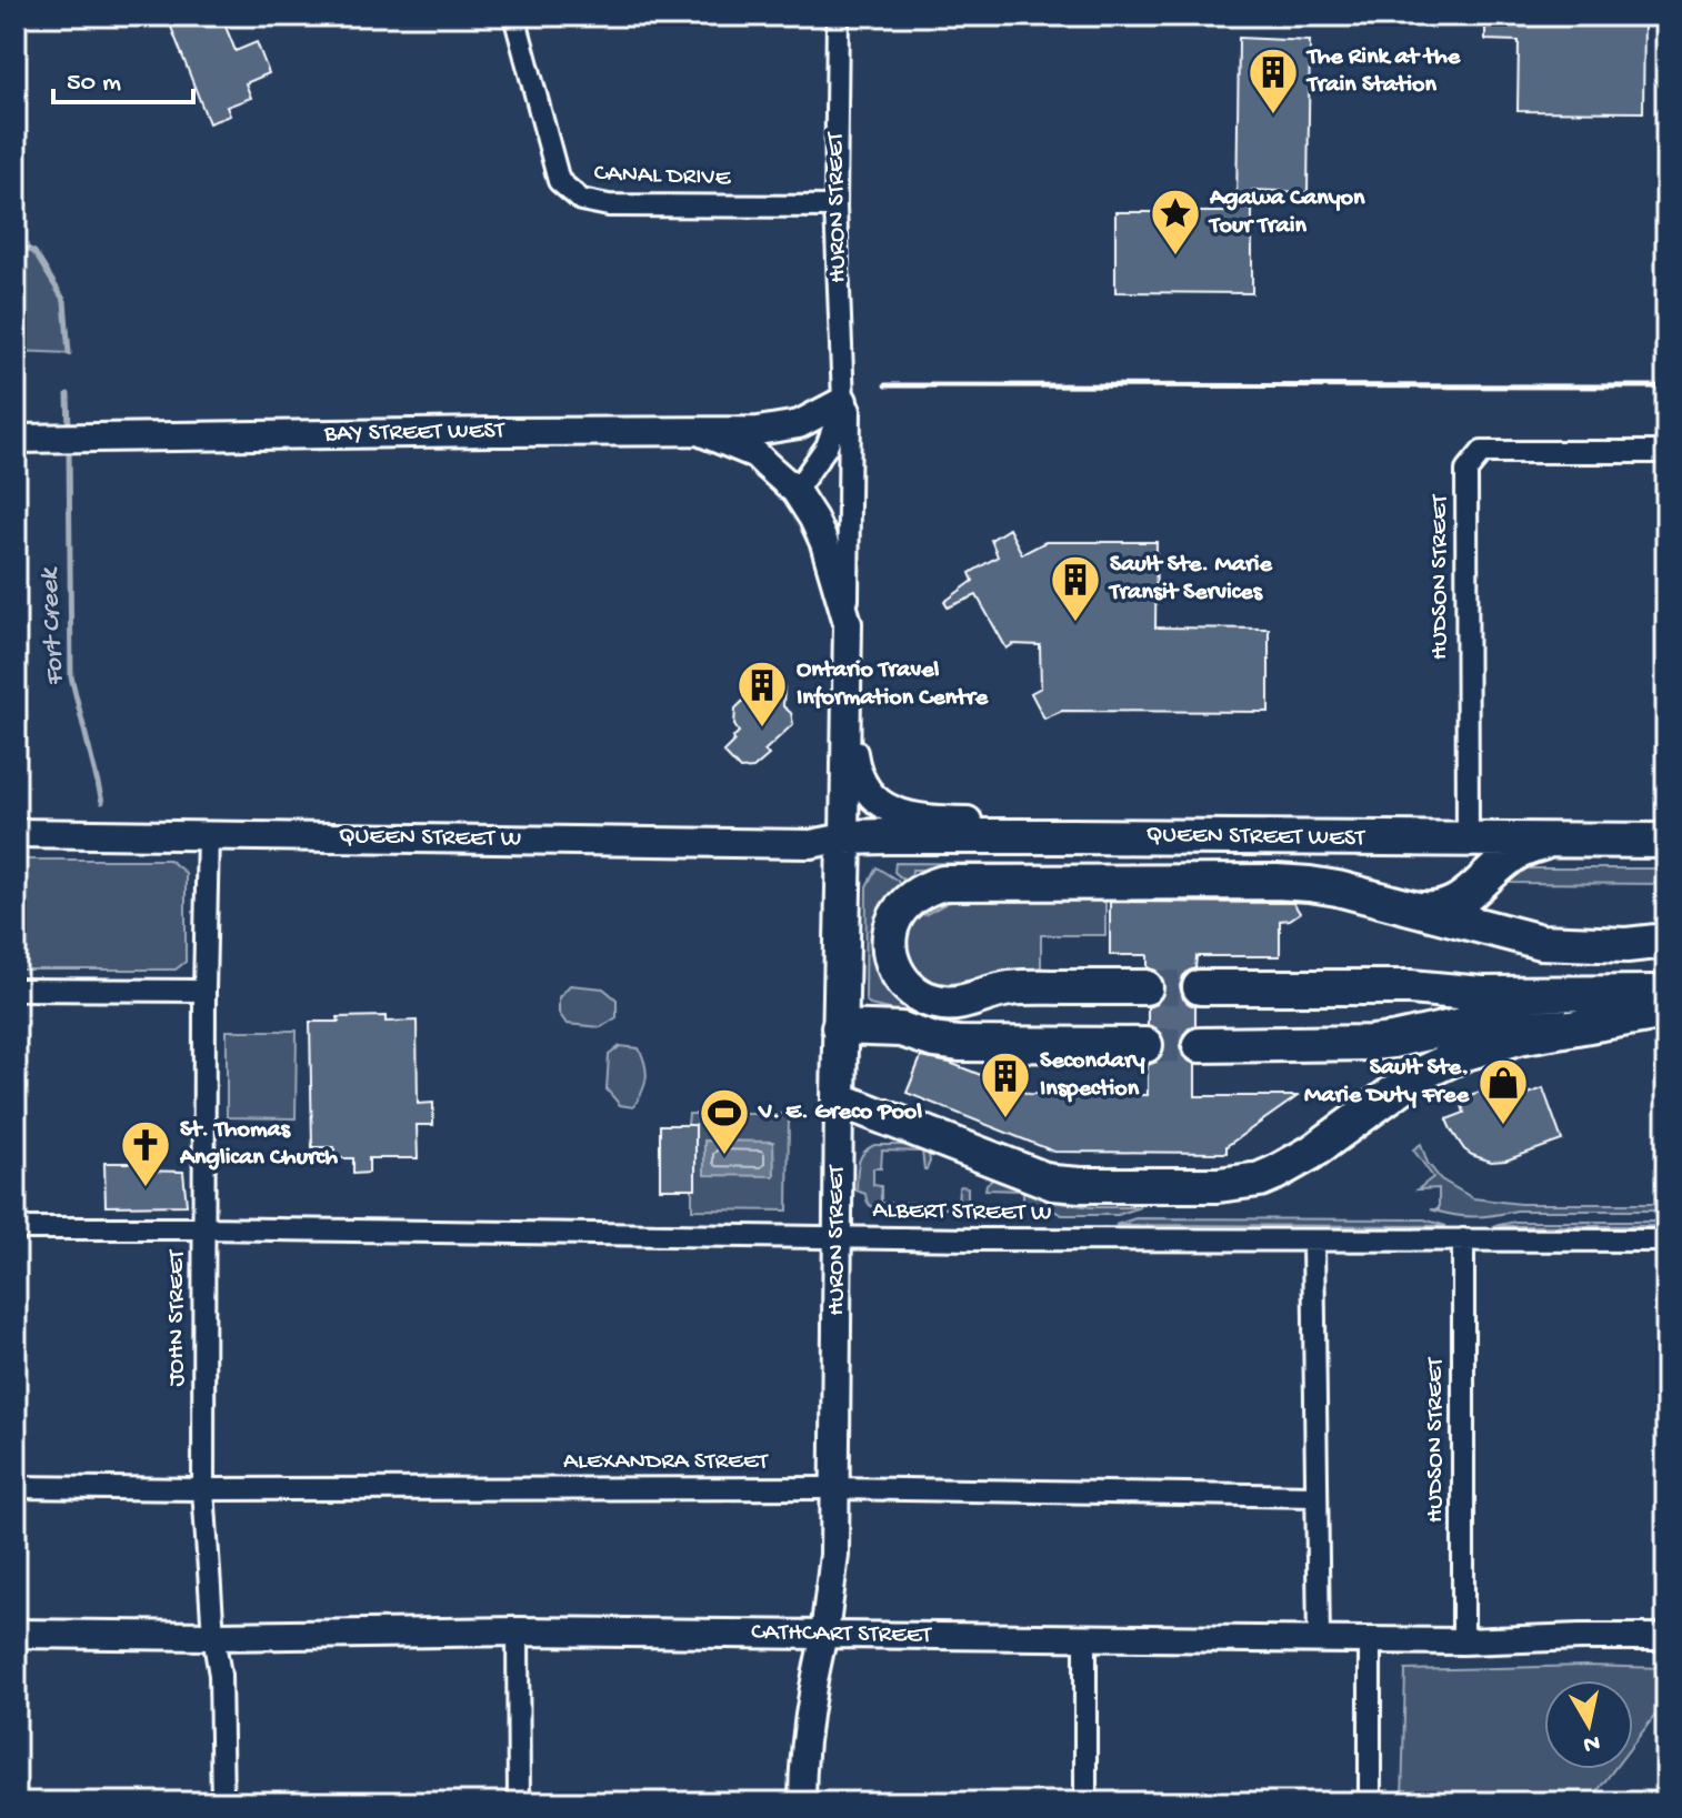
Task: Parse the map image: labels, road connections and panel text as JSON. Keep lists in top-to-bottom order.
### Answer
{
  "streets": {
    "highway": ["HURON STREET", "QUEEN STREET WEST"],
    "main road": ["BAY STREET WEST", "QUEEN STREET W", "CATHCART STREET"],
    "street": [
      "CANAL DRIVE",
      "HUDSON STREET",
      "ALBERT STREET W",
      "JOHN STREET",
      "ALEXANDRA STREET"
    ]
  },
  "crossings": [
    ["CANAL DRIVE", "HURON STREET"],
    ["HURON STREET", "BAY STREET WEST"],
    ["HURON STREET", "QUEEN STREET WEST"],
    ["HURON STREET", "QUEEN STREET W"],
    ["HURON STREET", "ALBERT STREET W"],
    ["HURON STREET", "ALEXANDRA STREET"],
    ["HURON STREET", "CATHCART STREET"],
    ["HUDSON STREET", "QUEEN STREET WEST"],
    ["HUDSON STREET", "ALBERT STREET W"],
    ["HUDSON STREET", "CATHCART STREET"],
    ["QUEEN STREET WEST", "QUEEN STREET W"],
    ["QUEEN STREET W", "JOHN STREET"],
    ["ALBERT STREET W", "JOHN STREET"],
    ["JOHN STREET", "ALEXANDRA STREET"],
    ["JOHN STREET", "CATHCART STREET"]
  ],
  "water": ["Fort Creek"],
  "places": {
    "building": [
      "The Rink at the Train Station",
      "Sault Ste. Marie Transit Services",
      "Ontario Travel Information Centre",
      "Secondary Inspection"
    ],
    "place": ["Agawa Canyon Tour Train"],
    "shop": ["Sault Ste. Marie Duty Free"],
    "sports": ["V. E. Greco Pool"],
    "church": ["St. Thomas Anglican Church"]
  },
  "scale_bar": "50 m",
  "north": "bottom"
}
